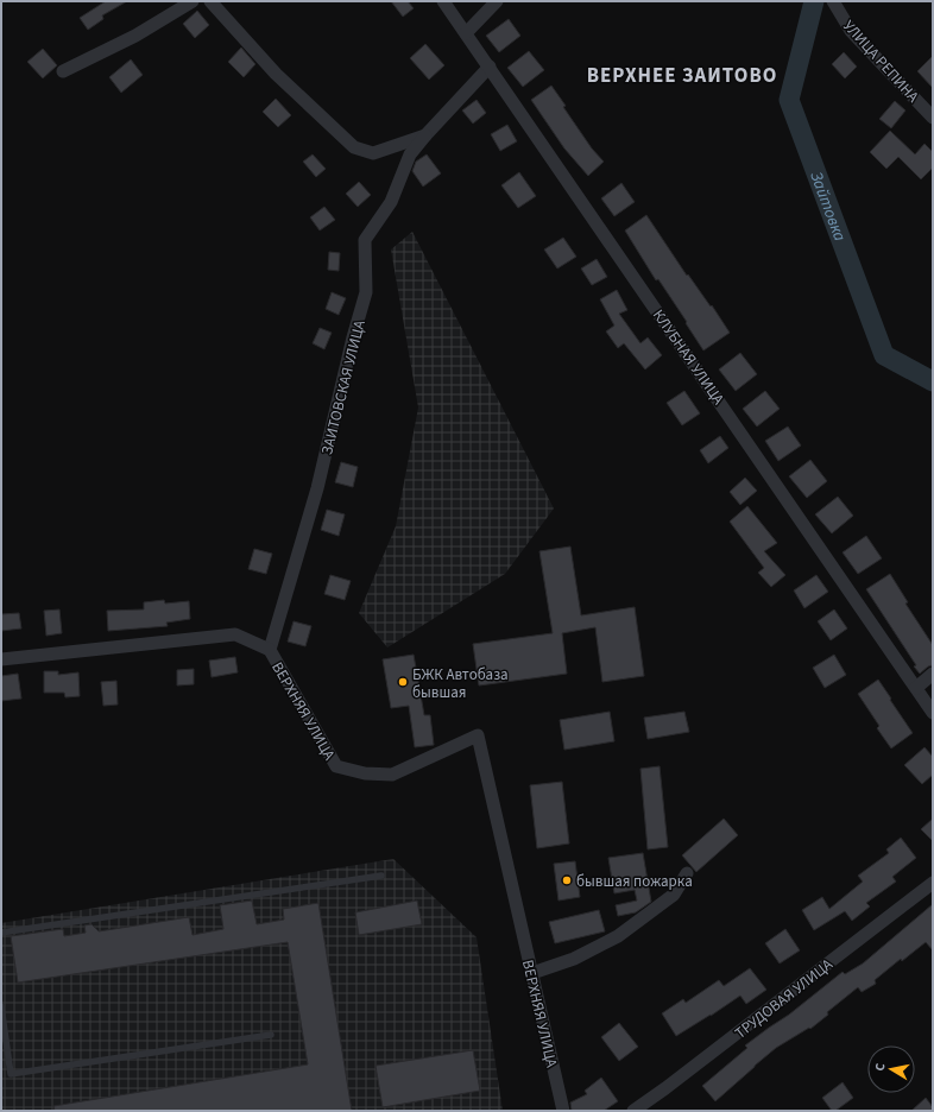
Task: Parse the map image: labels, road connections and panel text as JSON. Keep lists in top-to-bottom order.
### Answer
{
  "streets": {
    "street": [
      "УЛИЦА РЕПИНА",
      "КЛУБНАЯ УЛИЦА",
      "ЗАИТОВСКАЯ УЛИЦА",
      "ВЕРХНЯЯ УЛИЦА",
      "ТРУДОВАЯ УЛИЦА"
    ]
  },
  "crossings": [
    ["КЛУБНАЯ УЛИЦА", "ЗАИТОВСКАЯ УЛИЦА"],
    ["ЗАИТОВСКАЯ УЛИЦА", "ВЕРХНЯЯ УЛИЦА"]
  ],
  "districts": ["ВЕРХНЕЕ ЗАИТОВО"],
  "water": ["Зайтовка"],
  "places": ["БЖК Автобаза бывшая", "бывшая пожарка"],
  "north": "left"
}
